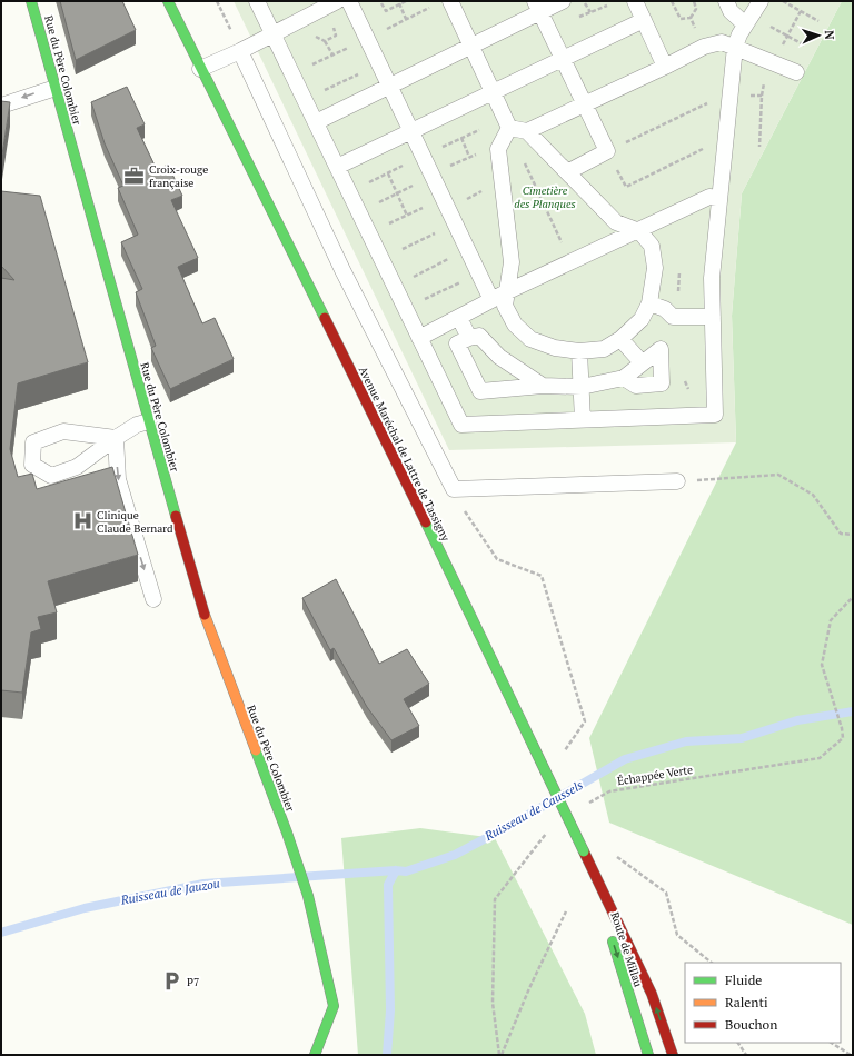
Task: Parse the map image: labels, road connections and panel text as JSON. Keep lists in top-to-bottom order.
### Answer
{
  "streets": {
    "main road": ["Rue du Père Colombier", "Avenue Maréchal de Lattre de Tassigny", "Route de Millau"],
    "path": ["Échappée Verte"]
  },
  "crossings": [
    ["Avenue Maréchal de Lattre de Tassigny", "Route de Millau"]
  ],
  "water": ["Ruisseau de Caussels", "Ruisseau de Jauzou"],
  "parks": ["Cimetière des Planques"],
  "places": {
    "office": ["Croix-rouge française"],
    "hospital": ["Clinique Claude Bernard"],
    "parking": ["P7"]
  },
  "legend": ["Fluide", "Ralenti", "Bouchon"],
  "north": "right"
}
